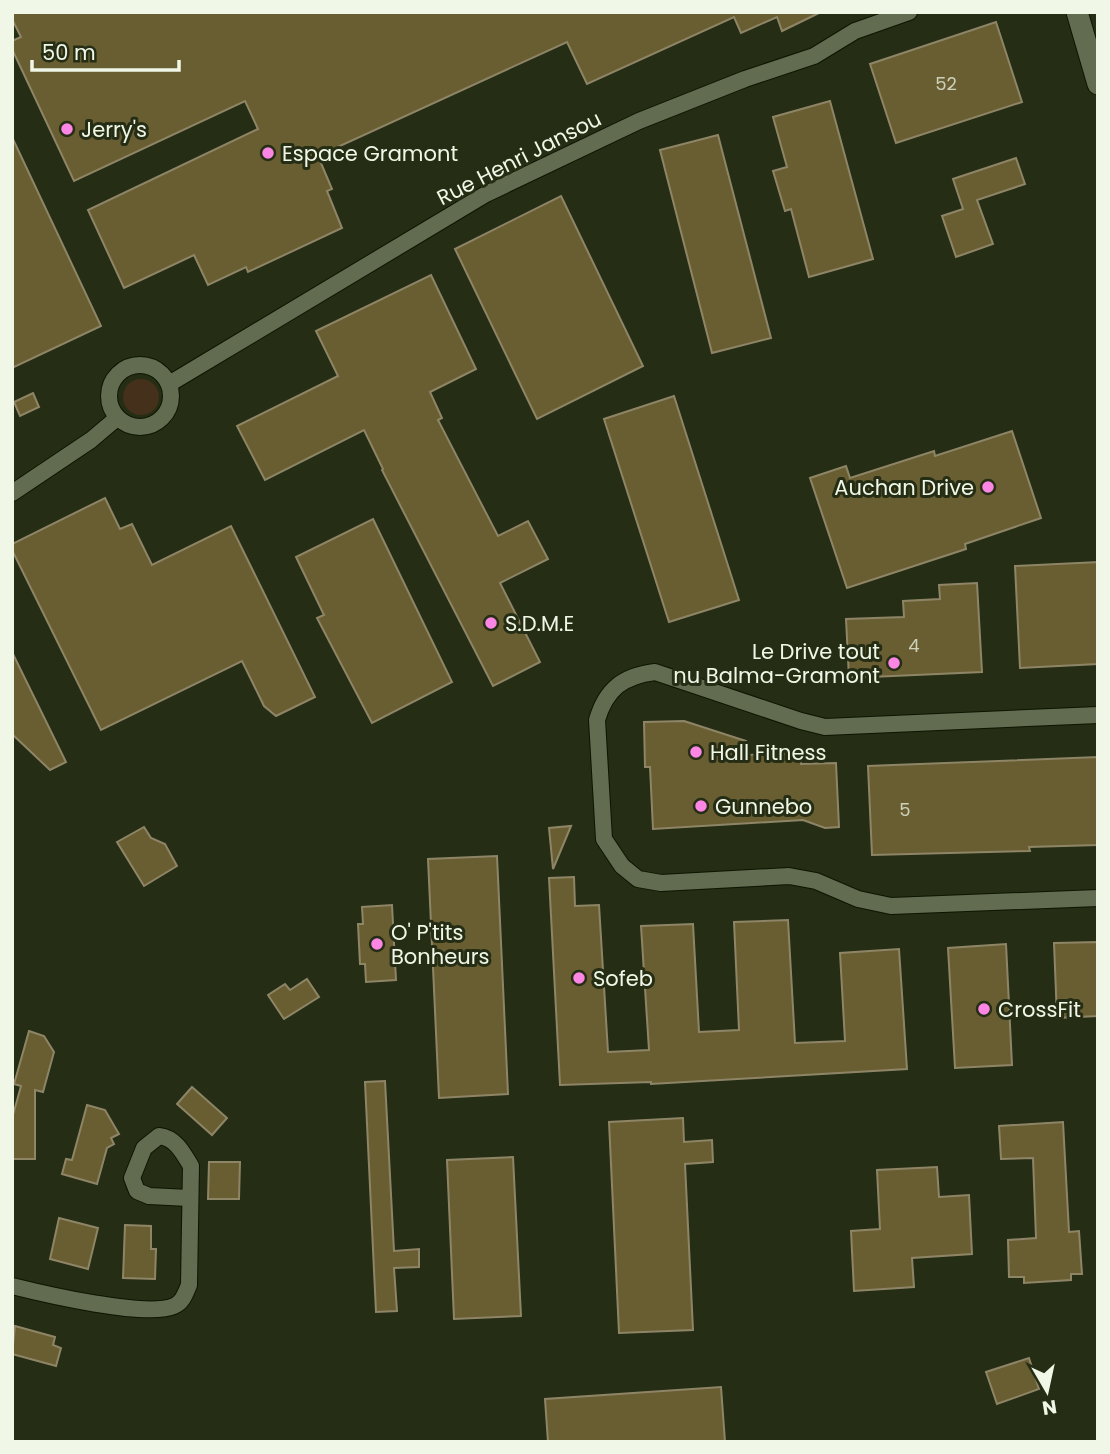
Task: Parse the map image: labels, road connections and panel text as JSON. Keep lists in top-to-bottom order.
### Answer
{
  "streets": {
    "street": ["Rue Henri Jansou"]
  },
  "places": [
    "Jerry's",
    "Espace Gramont",
    "Auchan Drive",
    "S.D.M.E",
    "Le Drive tout nu Balma-Gramont",
    "Hall Fitness",
    "Gunnebo",
    "O' P'tits Bonheurs",
    "Sofeb",
    "CrossFit"
  ],
  "house_numbers": ["52", "4", "5"],
  "scale_bar": "50 m",
  "north": "bottom"
}
